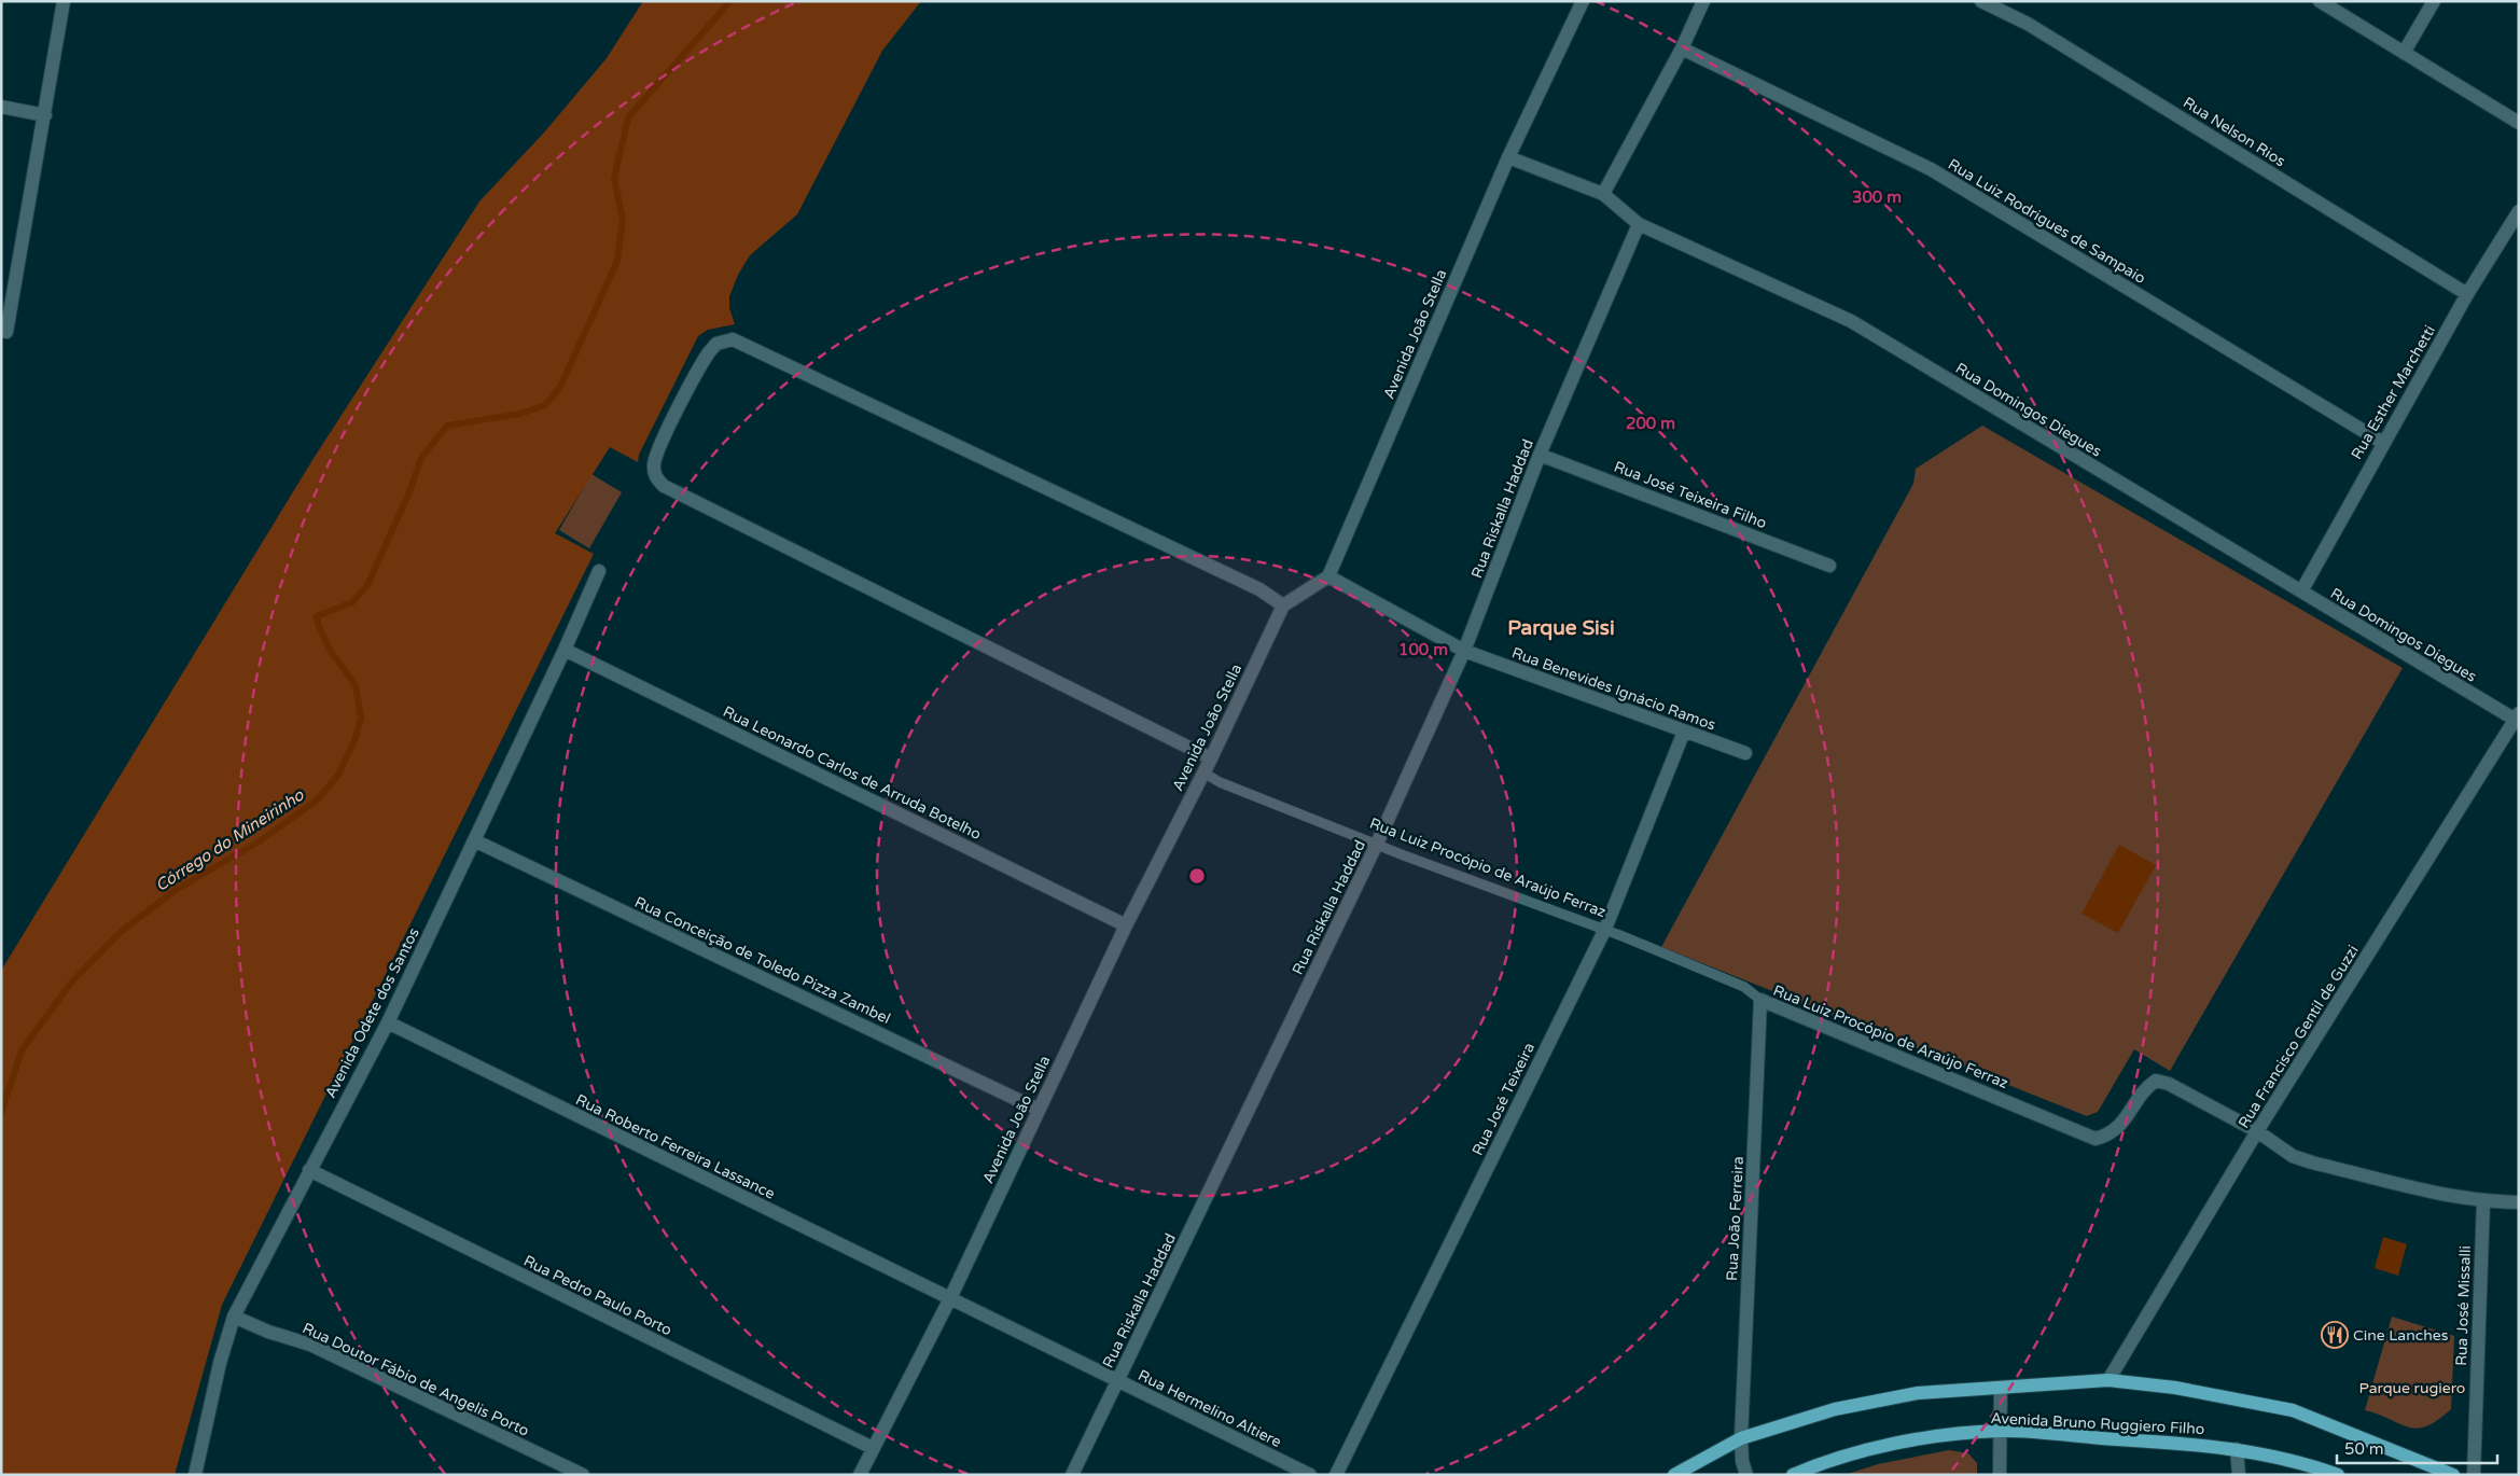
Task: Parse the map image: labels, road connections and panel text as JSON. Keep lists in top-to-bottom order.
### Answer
{
  "streets": {
    "main road": ["Avenida Bruno Ruggiero Filho"],
    "street": [
      "Rua Nelson Rios",
      "Rua Luiz Rodrigues de Sampaio",
      "Avenida João Stella",
      "Rua Esther Marchetti",
      "Rua Domingos Diegues",
      "Rua José Teixeira Filho",
      "Rua Riskalla Haddad",
      "Rua Benevides Ignácio Ramos",
      "Rua Leonardo Carlos de Arruda Botelho",
      "Rua Luiz Procópio de Araújo Ferraz",
      "Rua Conceição de Toledo Pizza Zambel",
      "Avenida Odete dos Santos",
      "Rua Francisco Gentil de Guzzi",
      "Rua José Teixeira",
      "Rua Roberto Ferreira Lassance",
      "Rua João Ferreira",
      "Rua Pedro Paulo Porto",
      "Rua José Missalli",
      "Rua Doutor Fábio de Angelis Porto",
      "Rua Hermelino Altiere"
    ]
  },
  "crossings": [
    ["Rua Nelson Rios", "Rua Esther Marchetti"],
    ["Rua Luiz Rodrigues de Sampaio", "Rua Esther Marchetti"],
    ["Avenida João Stella", "Rua Domingos Diegues"],
    ["Avenida João Stella", "Rua Benevides Ignácio Ramos"],
    ["Avenida João Stella", "Rua Leonardo Carlos de Arruda Botelho"],
    ["Avenida João Stella", "Rua Luiz Procópio de Araújo Ferraz"],
    ["Avenida João Stella", "Rua Conceição de Toledo Pizza Zambel"],
    ["Avenida João Stella", "Rua Roberto Ferreira Lassance"],
    ["Avenida João Stella", "Rua Pedro Paulo Porto"],
    ["Avenida João Stella", "Rua Hermelino Altiere"],
    ["Rua Esther Marchetti", "Rua Domingos Diegues"],
    ["Rua Domingos Diegues", "Rua Riskalla Haddad"],
    ["Rua Domingos Diegues", "Rua Francisco Gentil de Guzzi"],
    ["Rua José Teixeira Filho", "Rua Riskalla Haddad"],
    ["Rua Riskalla Haddad", "Rua Benevides Ignácio Ramos"],
    ["Rua Riskalla Haddad", "Rua Luiz Procópio de Araújo Ferraz"],
    ["Rua Riskalla Haddad", "Rua Hermelino Altiere"],
    ["Rua Benevides Ignácio Ramos", "Rua José Teixeira"],
    ["Rua Leonardo Carlos de Arruda Botelho", "Avenida Odete dos Santos"],
    ["Rua Luiz Procópio de Araújo Ferraz", "Rua Francisco Gentil de Guzzi"],
    ["Rua Luiz Procópio de Araújo Ferraz", "Rua José Teixeira"],
    ["Rua Luiz Procópio de Araújo Ferraz", "Rua João Ferreira"],
    ["Rua Luiz Procópio de Araújo Ferraz", "Rua José Missalli"],
    ["Rua Conceição de Toledo Pizza Zambel", "Avenida Odete dos Santos"],
    ["Avenida Odete dos Santos", "Rua Roberto Ferreira Lassance"],
    ["Avenida Odete dos Santos", "Rua Pedro Paulo Porto"],
    ["Avenida Odete dos Santos", "Rua Doutor Fábio de Angelis Porto"],
    ["Rua Francisco Gentil de Guzzi", "Avenida Bruno Ruggiero Filho"],
    ["Rua Roberto Ferreira Lassance", "Rua Hermelino Altiere"],
    ["Rua João Ferreira", "Avenida Bruno Ruggiero Filho"]
  ],
  "districts": ["Parque Sisi"],
  "water": ["Córrego do Mineirinho"],
  "parks": ["Parque rugiero"],
  "places": {
    "restaurant": ["Cine Lanches"]
  },
  "scale_bar": "50 m",
  "rings": ["300 m", "200 m", "100 m"]
}
